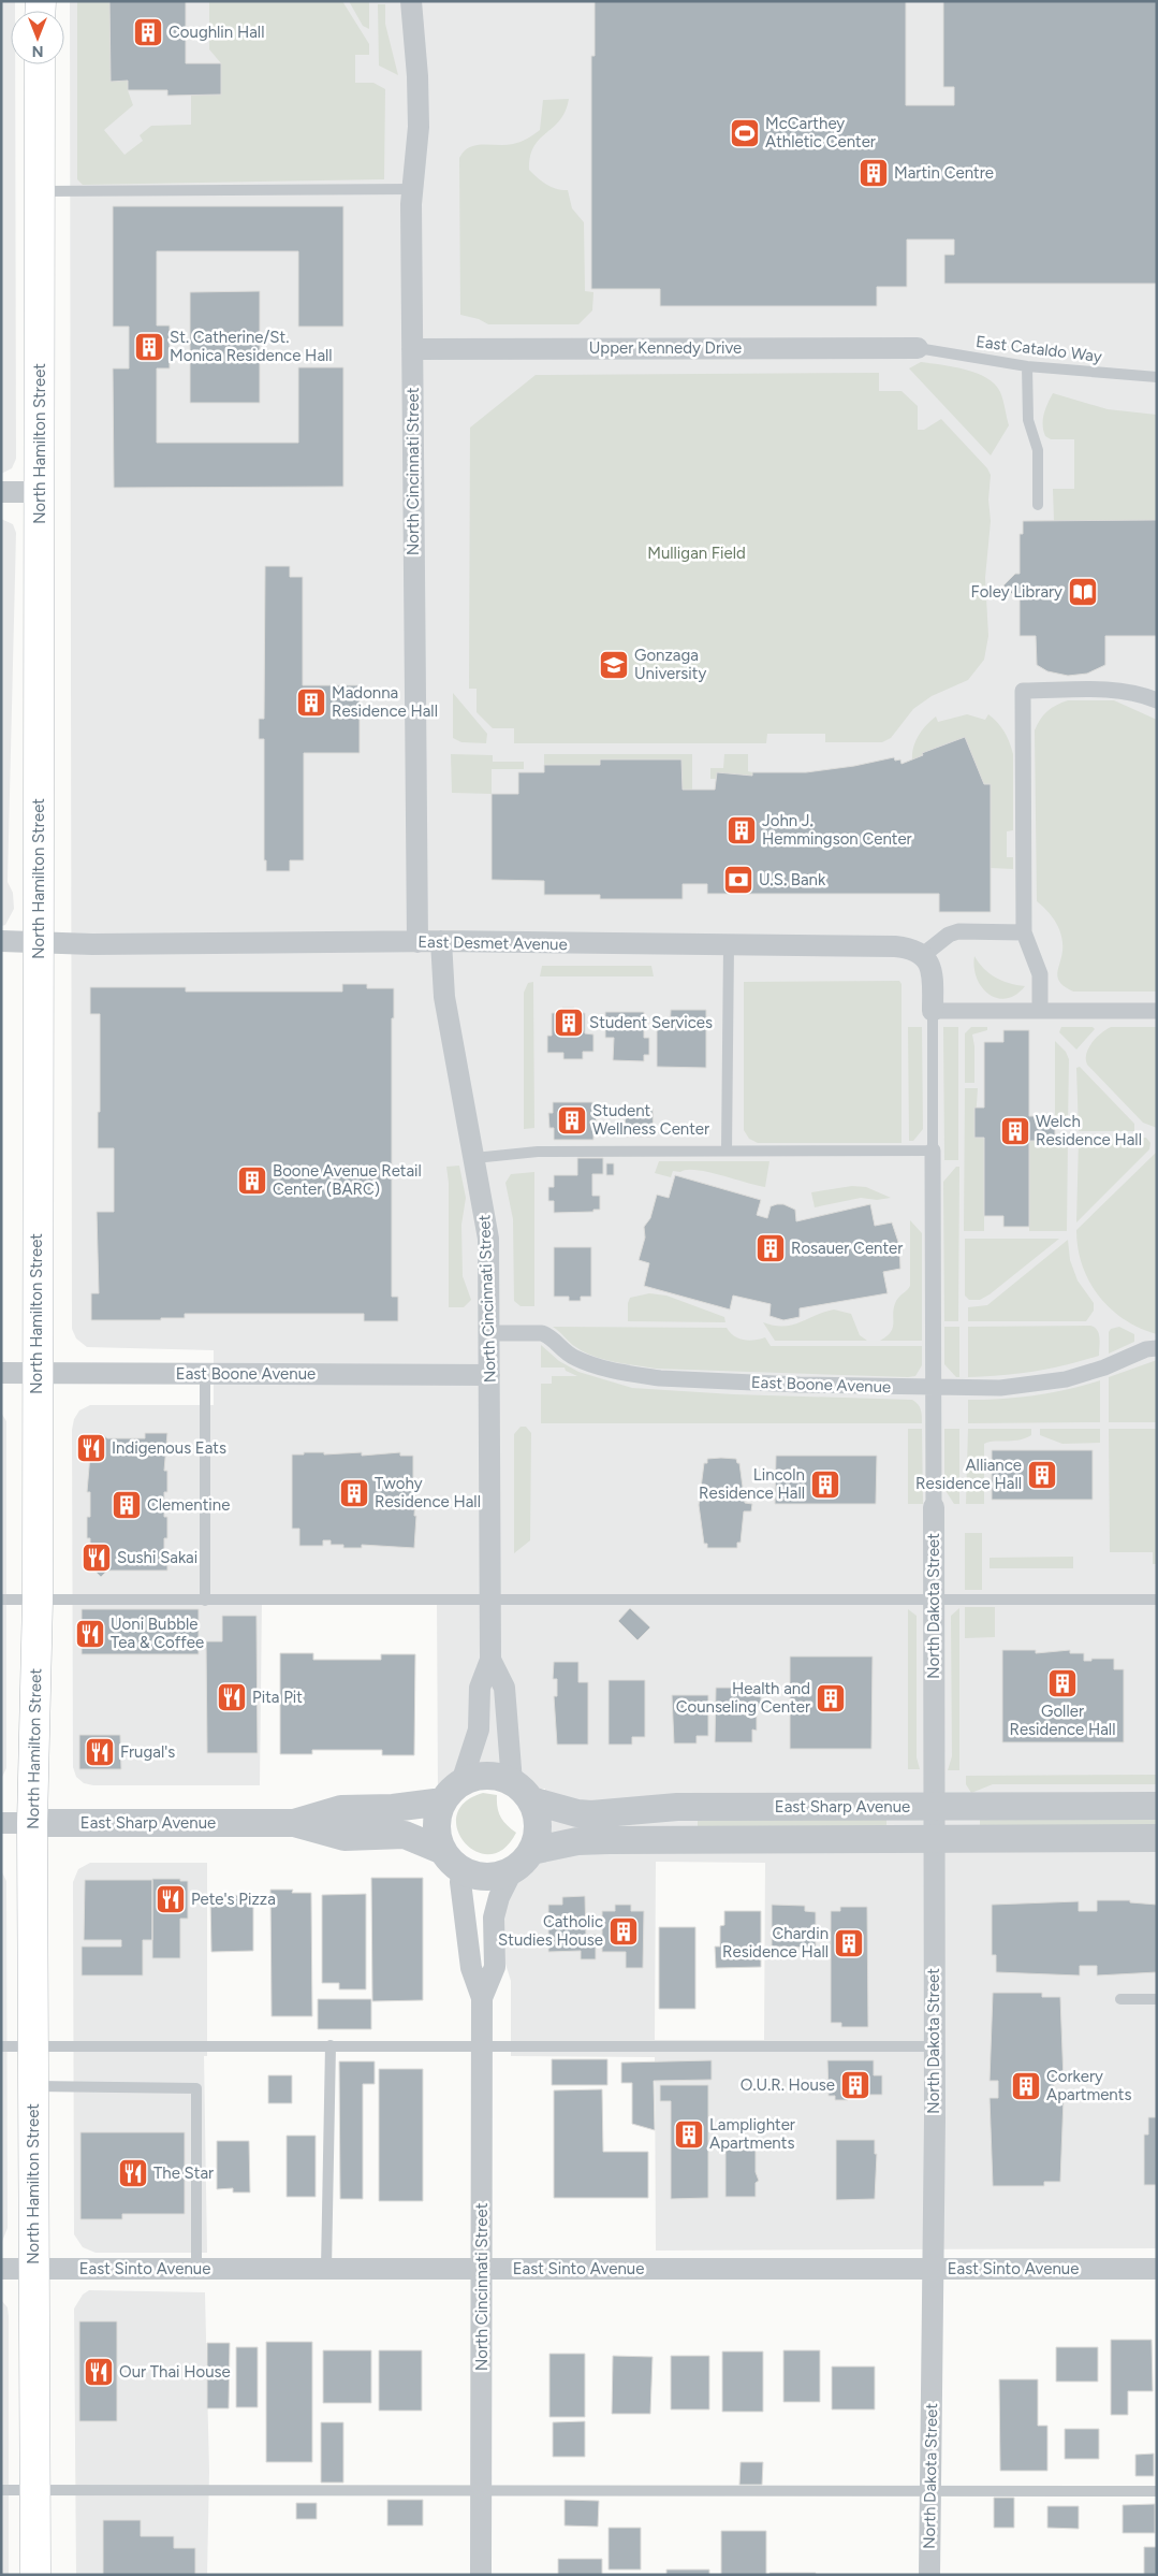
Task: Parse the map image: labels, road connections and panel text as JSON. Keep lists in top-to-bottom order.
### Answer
{
  "streets": {
    "main road": ["North Hamilton Street"],
    "street": [
      "Upper Kennedy Drive",
      "North Cincinnati Street",
      "East Desmet Avenue",
      "East Boone Avenue",
      "North Dakota Street",
      "East Sharp Avenue",
      "East Sinto Avenue"
    ],
    "lane": ["East Cataldo Way"]
  },
  "crossings": [
    ["Upper Kennedy Drive", "East Cataldo Way"],
    ["Upper Kennedy Drive", "North Cincinnati Street"],
    ["North Hamilton Street", "East Desmet Avenue"],
    ["North Hamilton Street", "East Boone Avenue"],
    ["North Hamilton Street", "East Sharp Avenue"],
    ["North Hamilton Street", "East Sinto Avenue"],
    ["North Cincinnati Street", "East Desmet Avenue"],
    ["North Cincinnati Street", "East Boone Avenue"],
    ["North Cincinnati Street", "East Sharp Avenue"],
    ["North Cincinnati Street", "East Sinto Avenue"],
    ["North Dakota Street", "East Sharp Avenue"],
    ["North Dakota Street", "East Sinto Avenue"]
  ],
  "parks": ["Mulligan Field"],
  "places": {
    "building": [
      "Coughlin Hall",
      "Martin Centre",
      "St. Catherine/St. Monica Residence Hall",
      "Madonna Residence Hall",
      "John J. Hemmingson Center",
      "Student Services",
      "Student Wellness Center",
      "Welch Residence Hall",
      "Boone Avenue Retail Center (BARC)",
      "Rosauer Center",
      "Alliance Residence Hall",
      "Lincoln Residence Hall",
      "Twohy Residence Hall",
      "Clementine",
      "Goller Residence Hall",
      "Health and Counseling Center",
      "Catholic Studies House",
      "Chardin Residence Hall",
      "O.U.R. House",
      "Corkery Apartments",
      "Lamplighter Apartments"
    ],
    "sports": ["McCarthey Athletic Center"],
    "library": ["Foley Library"],
    "school or university": ["Gonzaga University"],
    "bank": ["U.S. Bank"],
    "restaurant": [
      "Indigenous Eats",
      "Sushi Sakai",
      "Uoni Bubble Tea & Coffee",
      "Pita Pit",
      "Frugal's",
      "Pete's Pizza",
      "The Star",
      "Our Thai House"
    ]
  },
  "north": "bottom"
}
